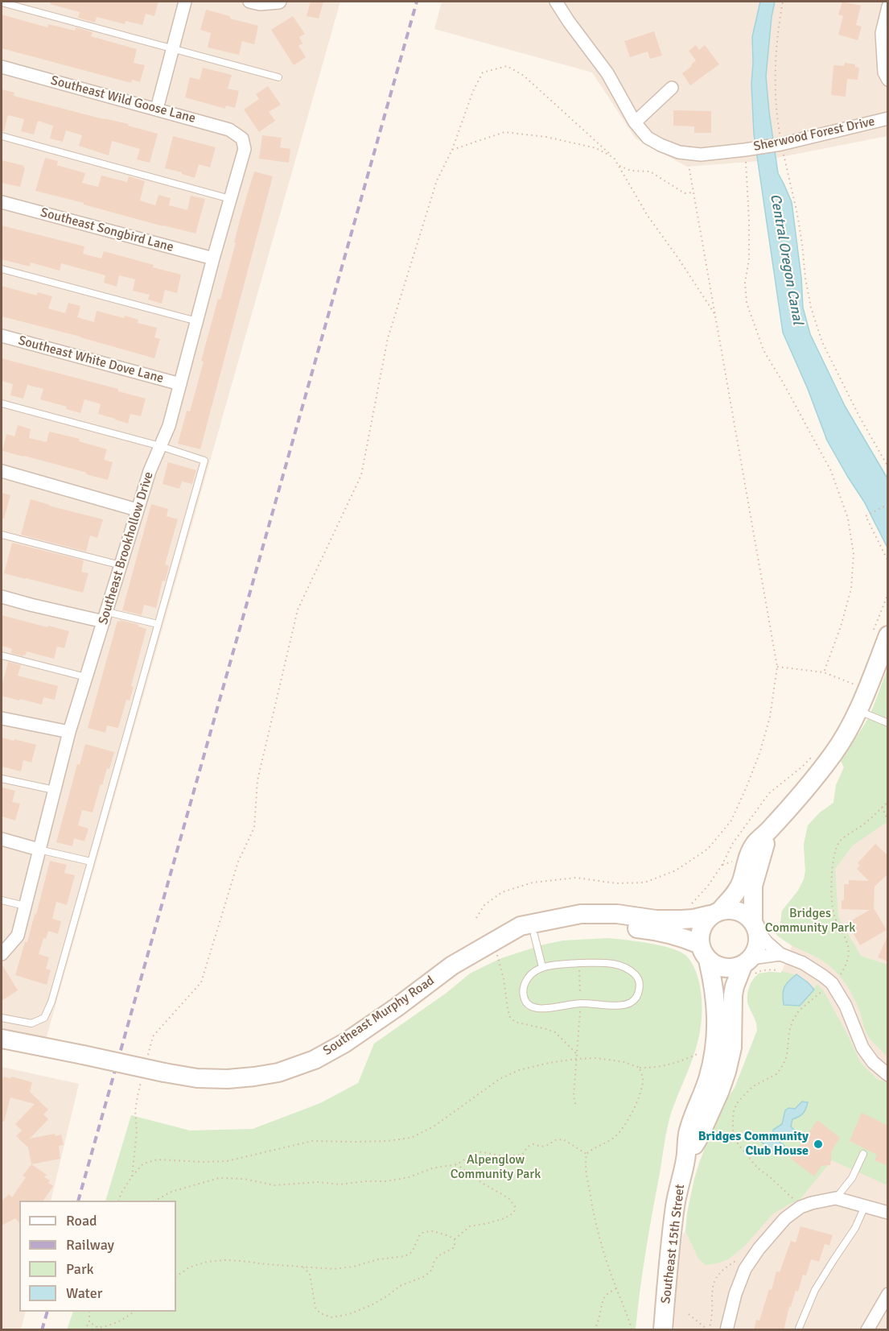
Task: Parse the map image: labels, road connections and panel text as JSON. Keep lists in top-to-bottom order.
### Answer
{
  "streets": {
    "main road": ["Southeast Murphy Road", "Southeast 15th Street"],
    "street": [
      "Southeast Wild Goose Lane",
      "Sherwood Forest Drive",
      "Southeast Songbird Lane",
      "Southeast White Dove Lane",
      "Southeast Brookhollow Drive"
    ]
  },
  "crossings": [
    ["Southeast Wild Goose Lane", "Southeast Brookhollow Drive"],
    ["Southeast Songbird Lane", "Southeast Brookhollow Drive"],
    ["Southeast White Dove Lane", "Southeast Brookhollow Drive"],
    ["Southeast Murphy Road", "Southeast 15th Street"]
  ],
  "water": ["Central Oregon Canal"],
  "parks": ["Bridges Community Park", "Alpenglow Community Park"],
  "places": ["Bridges Community Club House"],
  "legend": [
    "Road",
    "Railway",
    "Park",
    "Water"
  ]
}
